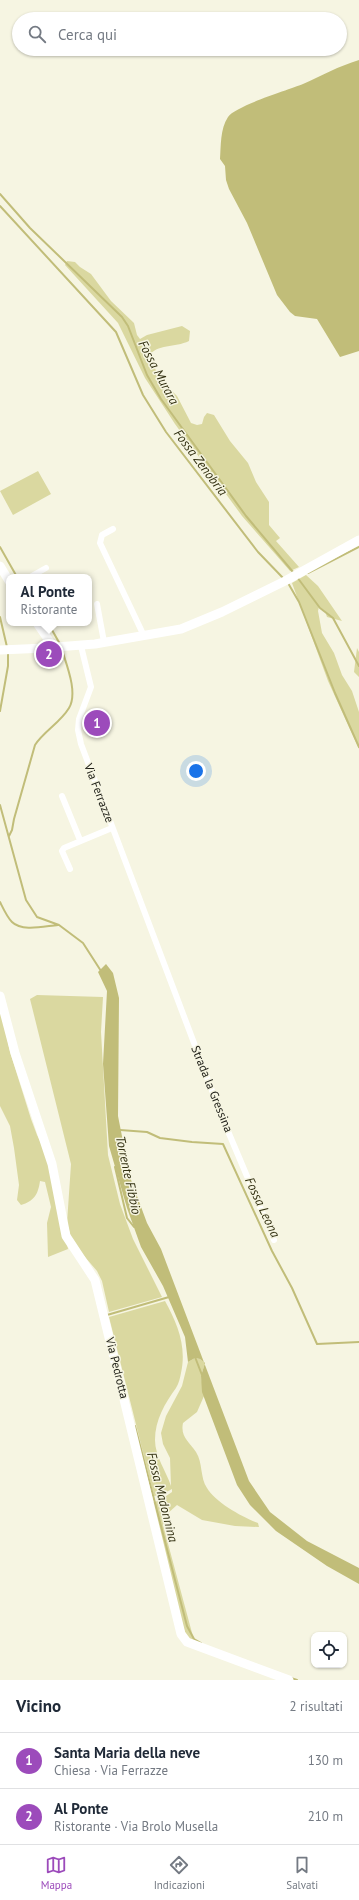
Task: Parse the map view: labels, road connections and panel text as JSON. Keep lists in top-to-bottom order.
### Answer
{
  "streets": {
    "street": ["Via Ferrazze", "Strada la Gressina", "Via Pedrotta"]
  },
  "crossings": [
    ["Via Ferrazze", "Strada la Gressina"]
  ],
  "water": [
    "Fossa Murara",
    "Fossa Zenobria",
    "Torrente Fibbio",
    "Fossa Leona",
    "Fossa Madonnina"
  ],
  "page": {
    "search": "Cerca qui",
    "popup": ["Al Ponte", "Ristorante"],
    "pins": ["2", "1"],
    "heading": ["Vicino", "2 risultati"],
    "list": [
      {
        "mark": "1",
        "name": "Santa Maria della neve",
        "note": "Chiesa · Via Ferrazze",
        "value": "130 m"
      },
      {
        "mark": "2",
        "name": "Al Ponte",
        "note": "Ristorante · Via Brolo Musella",
        "value": "210 m"
      }
    ],
    "nav": ["Mappa", "Indicazioni", "Salvati"]
  }
}
